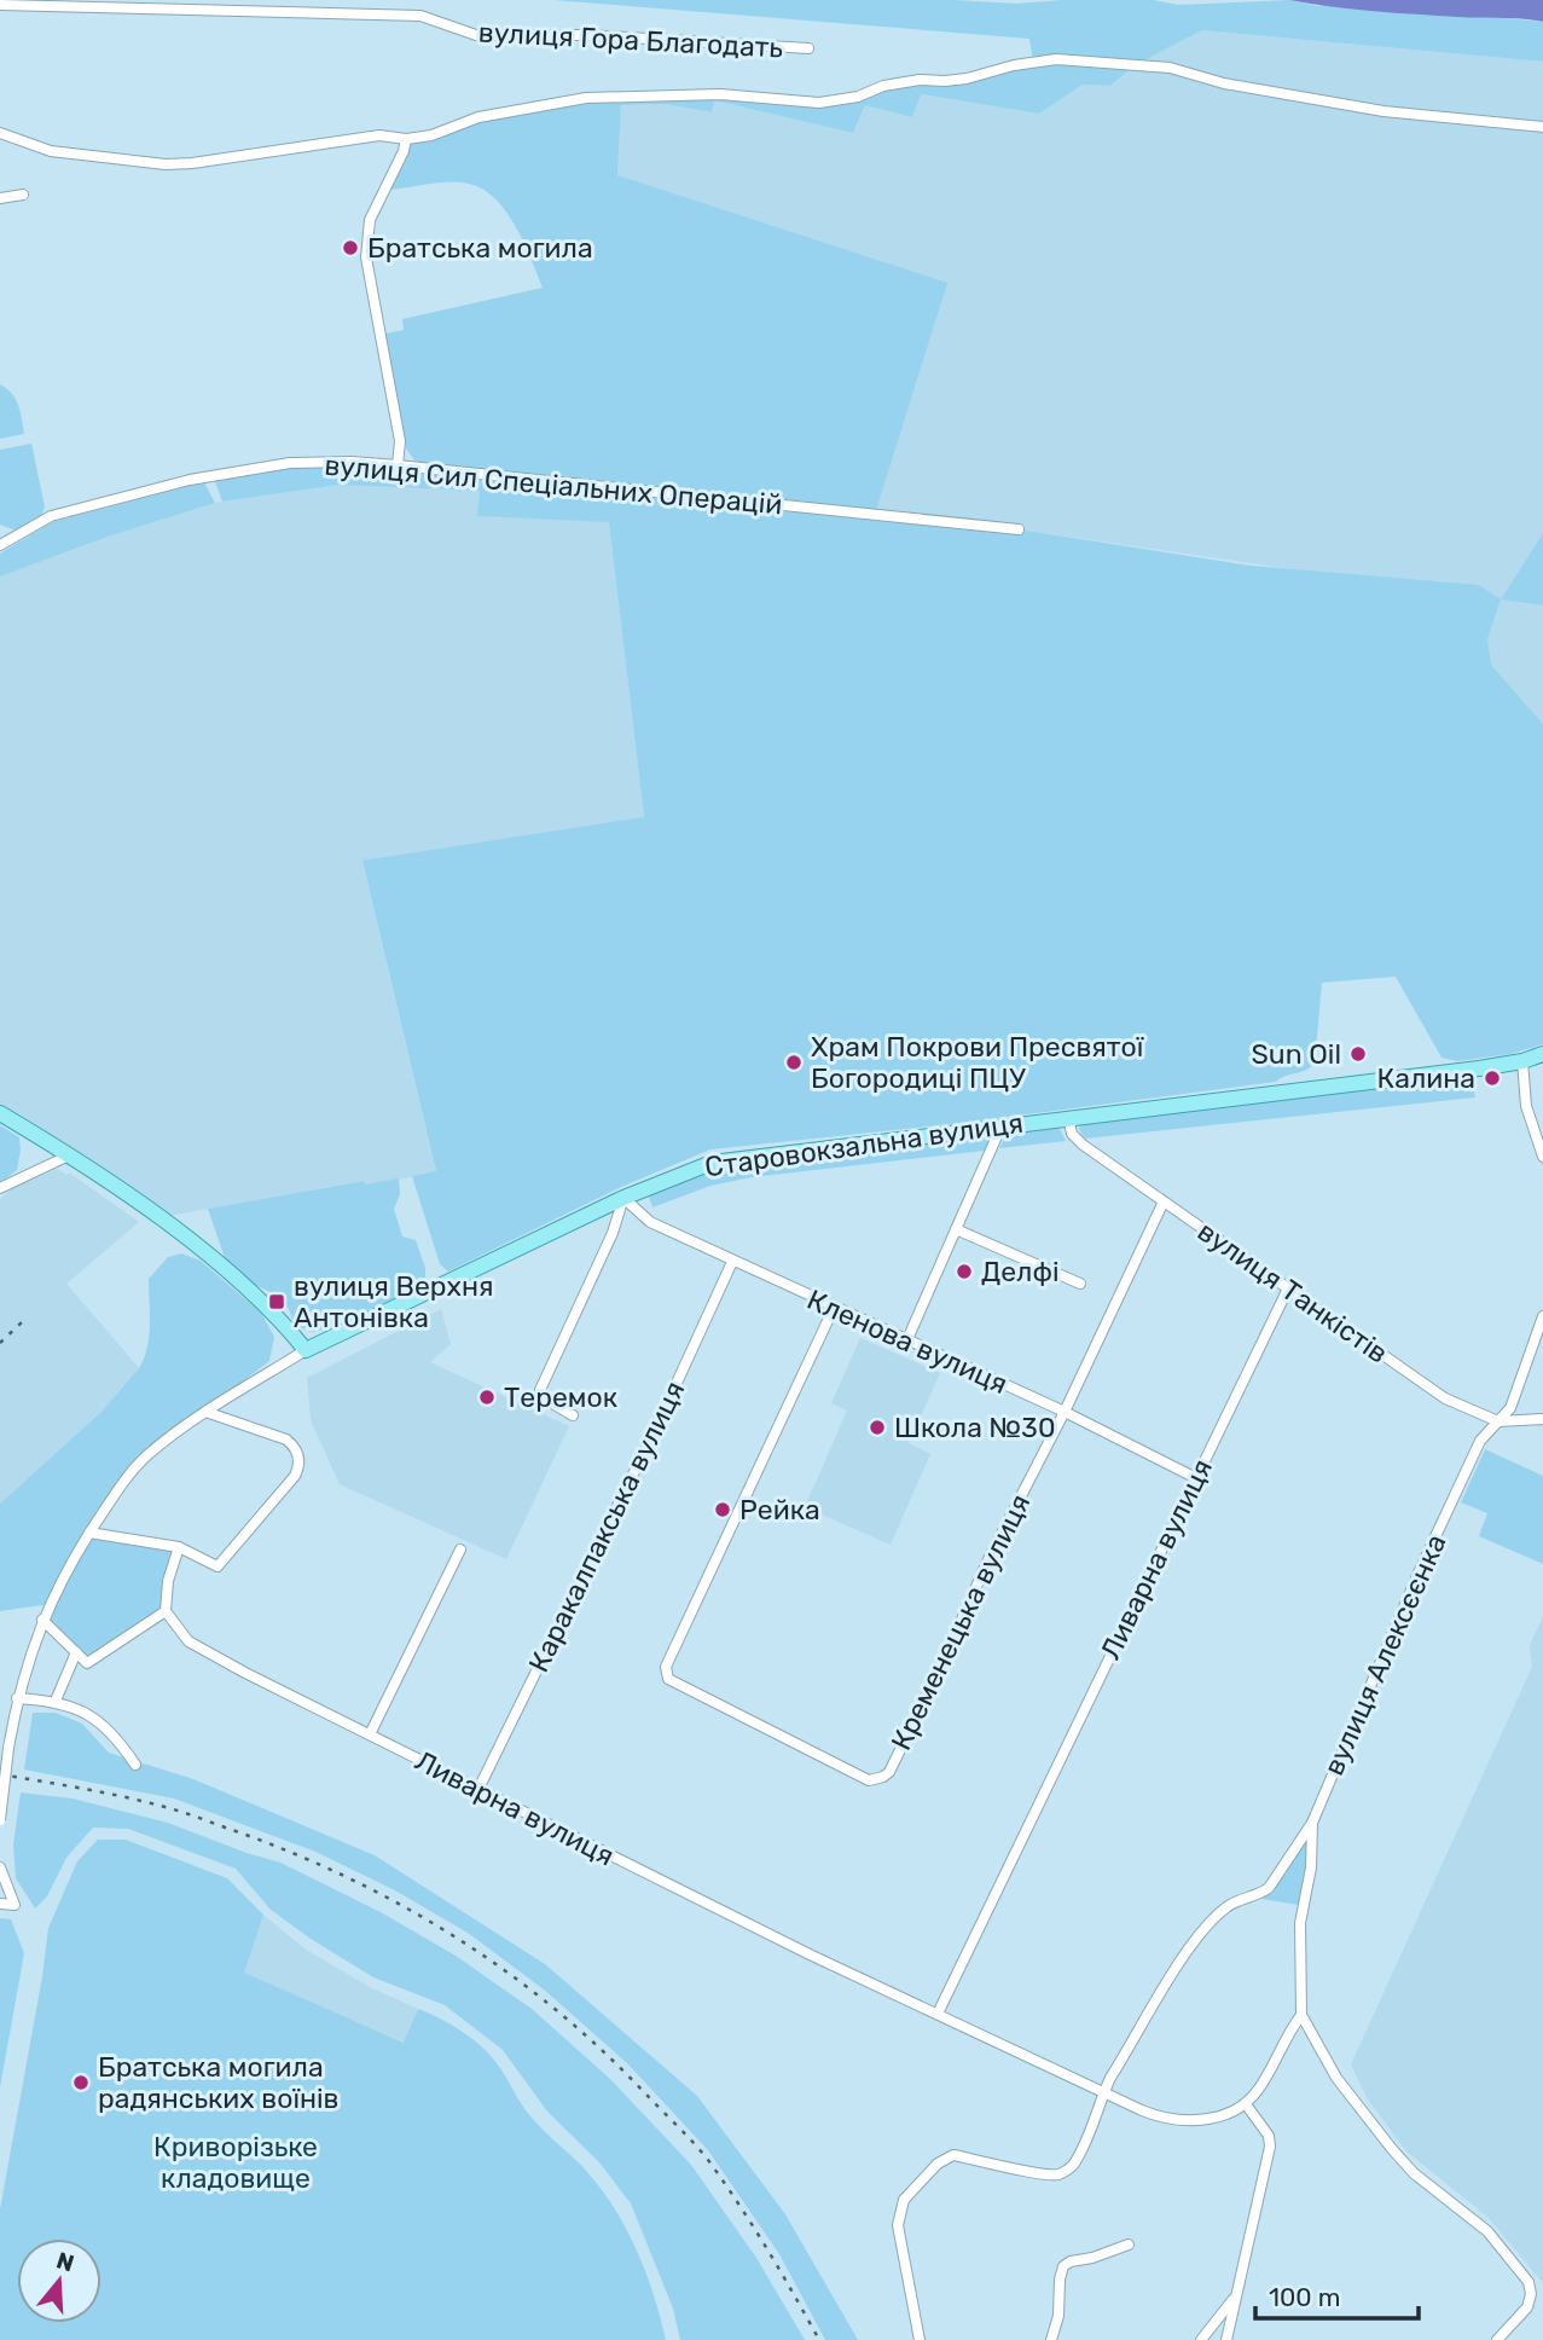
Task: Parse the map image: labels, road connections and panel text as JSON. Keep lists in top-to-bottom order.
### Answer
{
  "streets": {
    "main road": ["Старовокзальна вулиця"],
    "street": [
      "вулиця Гора Благодать",
      "вулиця Сил Спеціальних Операцій",
      "вулиця Танкістів",
      "Кленова вулиця",
      "Каракалпакська вулиця",
      "Ливарна вулиця",
      "Кременецька вулиця",
      "вулиця Алексєєнка"
    ]
  },
  "crossings": [
    ["Старовокзальна вулиця", "вулиця Танкістів"],
    ["Старовокзальна вулиця", "Кленова вулиця"],
    ["вулиця Танкістів", "Ливарна вулиця"],
    ["вулиця Танкістів", "Кременецька вулиця"],
    ["вулиця Танкістів", "вулиця Алексєєнка"],
    ["Кленова вулиця", "Каракалпакська вулиця"],
    ["Кленова вулиця", "Ливарна вулиця"],
    ["Кленова вулиця", "Кременецька вулиця"],
    ["Каракалпакська вулиця", "Ливарна вулиця"]
  ],
  "parks": ["Криворізьке кладовище"],
  "places": {
    "other": [
      "Братська могила",
      "Sun Oil",
      "Храм Покрови Пресвятої Богородиці ПЦУ",
      "Калина",
      "Делфі",
      "Теремок",
      "Школа №30",
      "Рейка",
      "Братська могила радянських воїнів"
    ],
    "transit": ["вулиця Верхня Антонівка"]
  },
  "scale_bar": "100 m",
  "north": "top"
}
